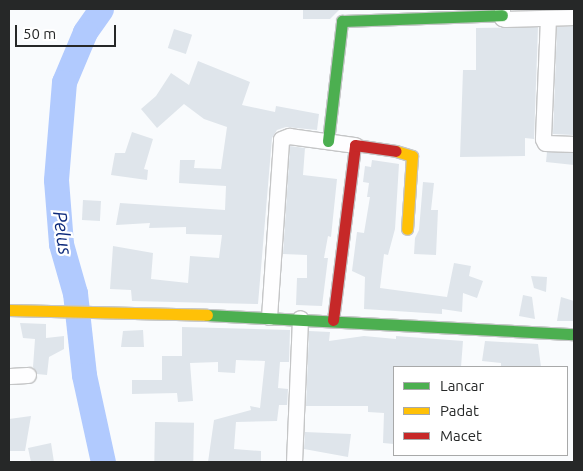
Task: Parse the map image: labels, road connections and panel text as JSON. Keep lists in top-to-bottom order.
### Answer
{
  "water": ["Pelus"],
  "legend": ["Lancar", "Padat", "Macet"],
  "scale_bar": "50 m"
}
